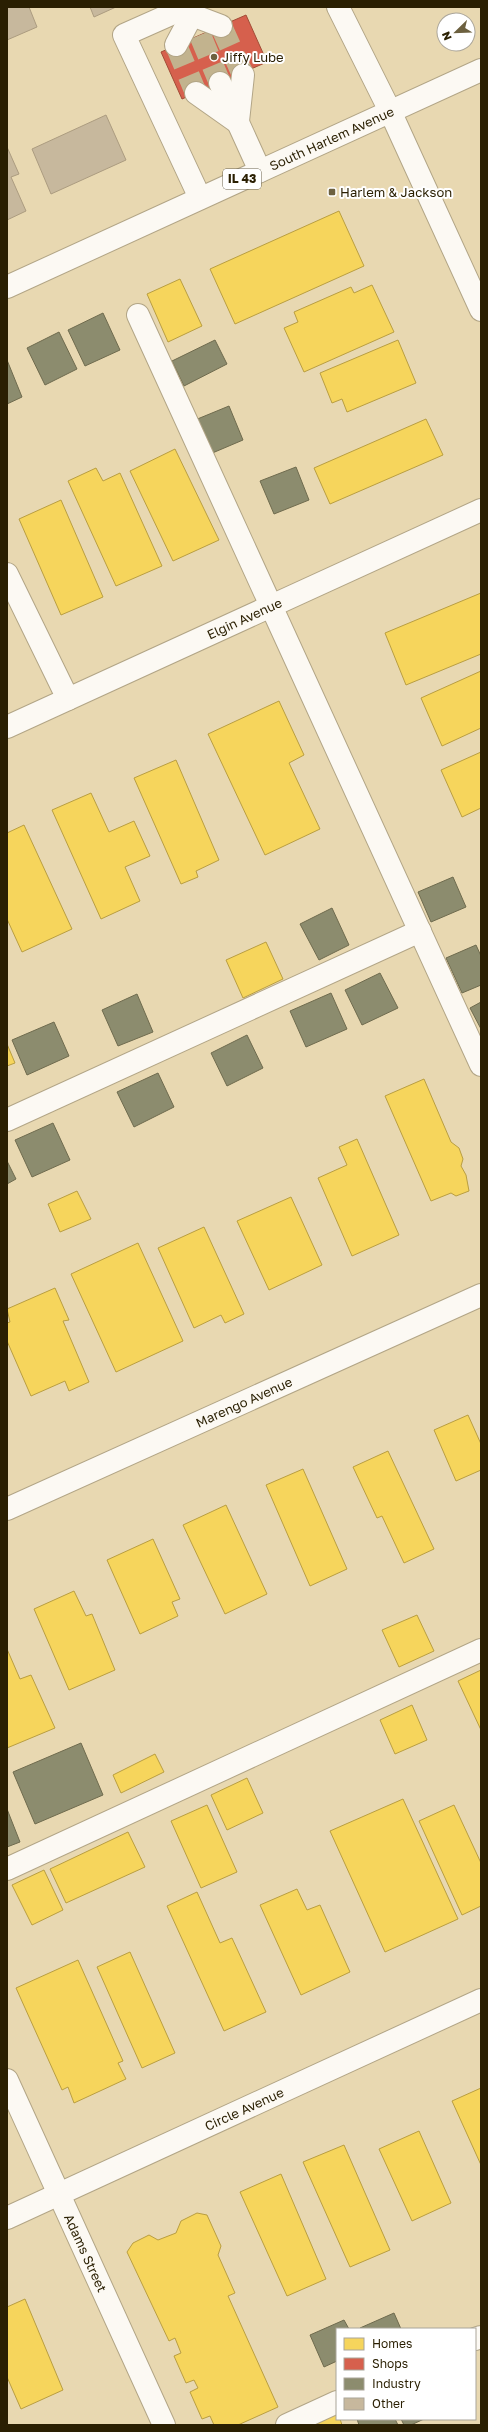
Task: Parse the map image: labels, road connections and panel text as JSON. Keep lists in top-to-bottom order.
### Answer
{
  "streets": {
    "street": [
      "South Harlem Avenue",
      "IL 43",
      "Elgin Avenue",
      "Marengo Avenue",
      "Circle Avenue",
      "Adams Street"
    ]
  },
  "crossings": [
    ["Circle Avenue", "Adams Street"]
  ],
  "places": {
    "other": ["Jiffy Lube"],
    "transit": ["Harlem & Jackson"]
  },
  "legend": [
    "Homes",
    "Shops",
    "Industry",
    "Other"
  ],
  "north": "bottom left"
}
